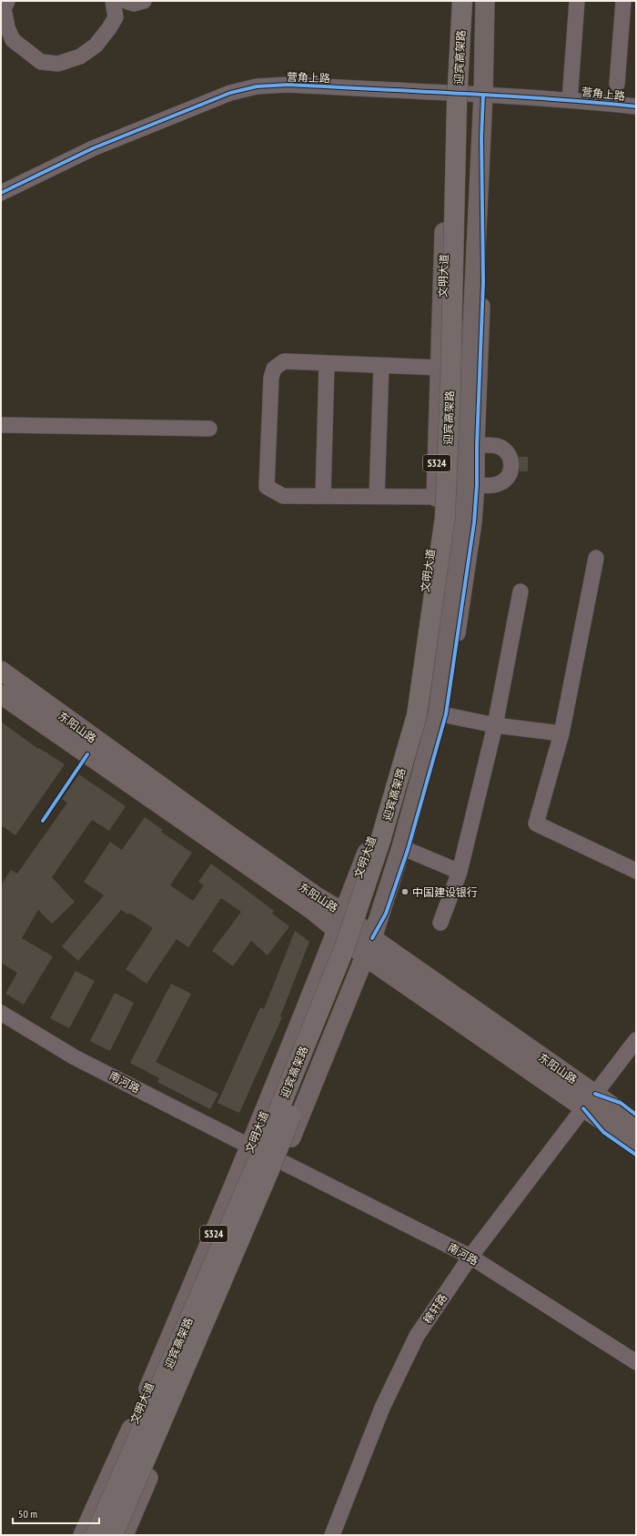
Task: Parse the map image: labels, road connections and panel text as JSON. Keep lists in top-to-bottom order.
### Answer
{
  "streets": {
    "highway": ["迎宾高架路"],
    "main road": ["文明大道", "S324", "东阳山路"],
    "street": ["营角上路", "南河路", "稼轩路"]
  },
  "crossings": [
    ["营角上路", "文明大道"],
    ["营角上路", "S324"],
    ["文明大道", "东阳山路"],
    ["文明大道", "南河路"],
    ["S324", "东阳山路"],
    ["S324", "南河路"],
    ["东阳山路", "稼轩路"],
    ["南河路", "稼轩路"]
  ],
  "places": ["中国建设银行"],
  "scale_bar": "50 m"
}
